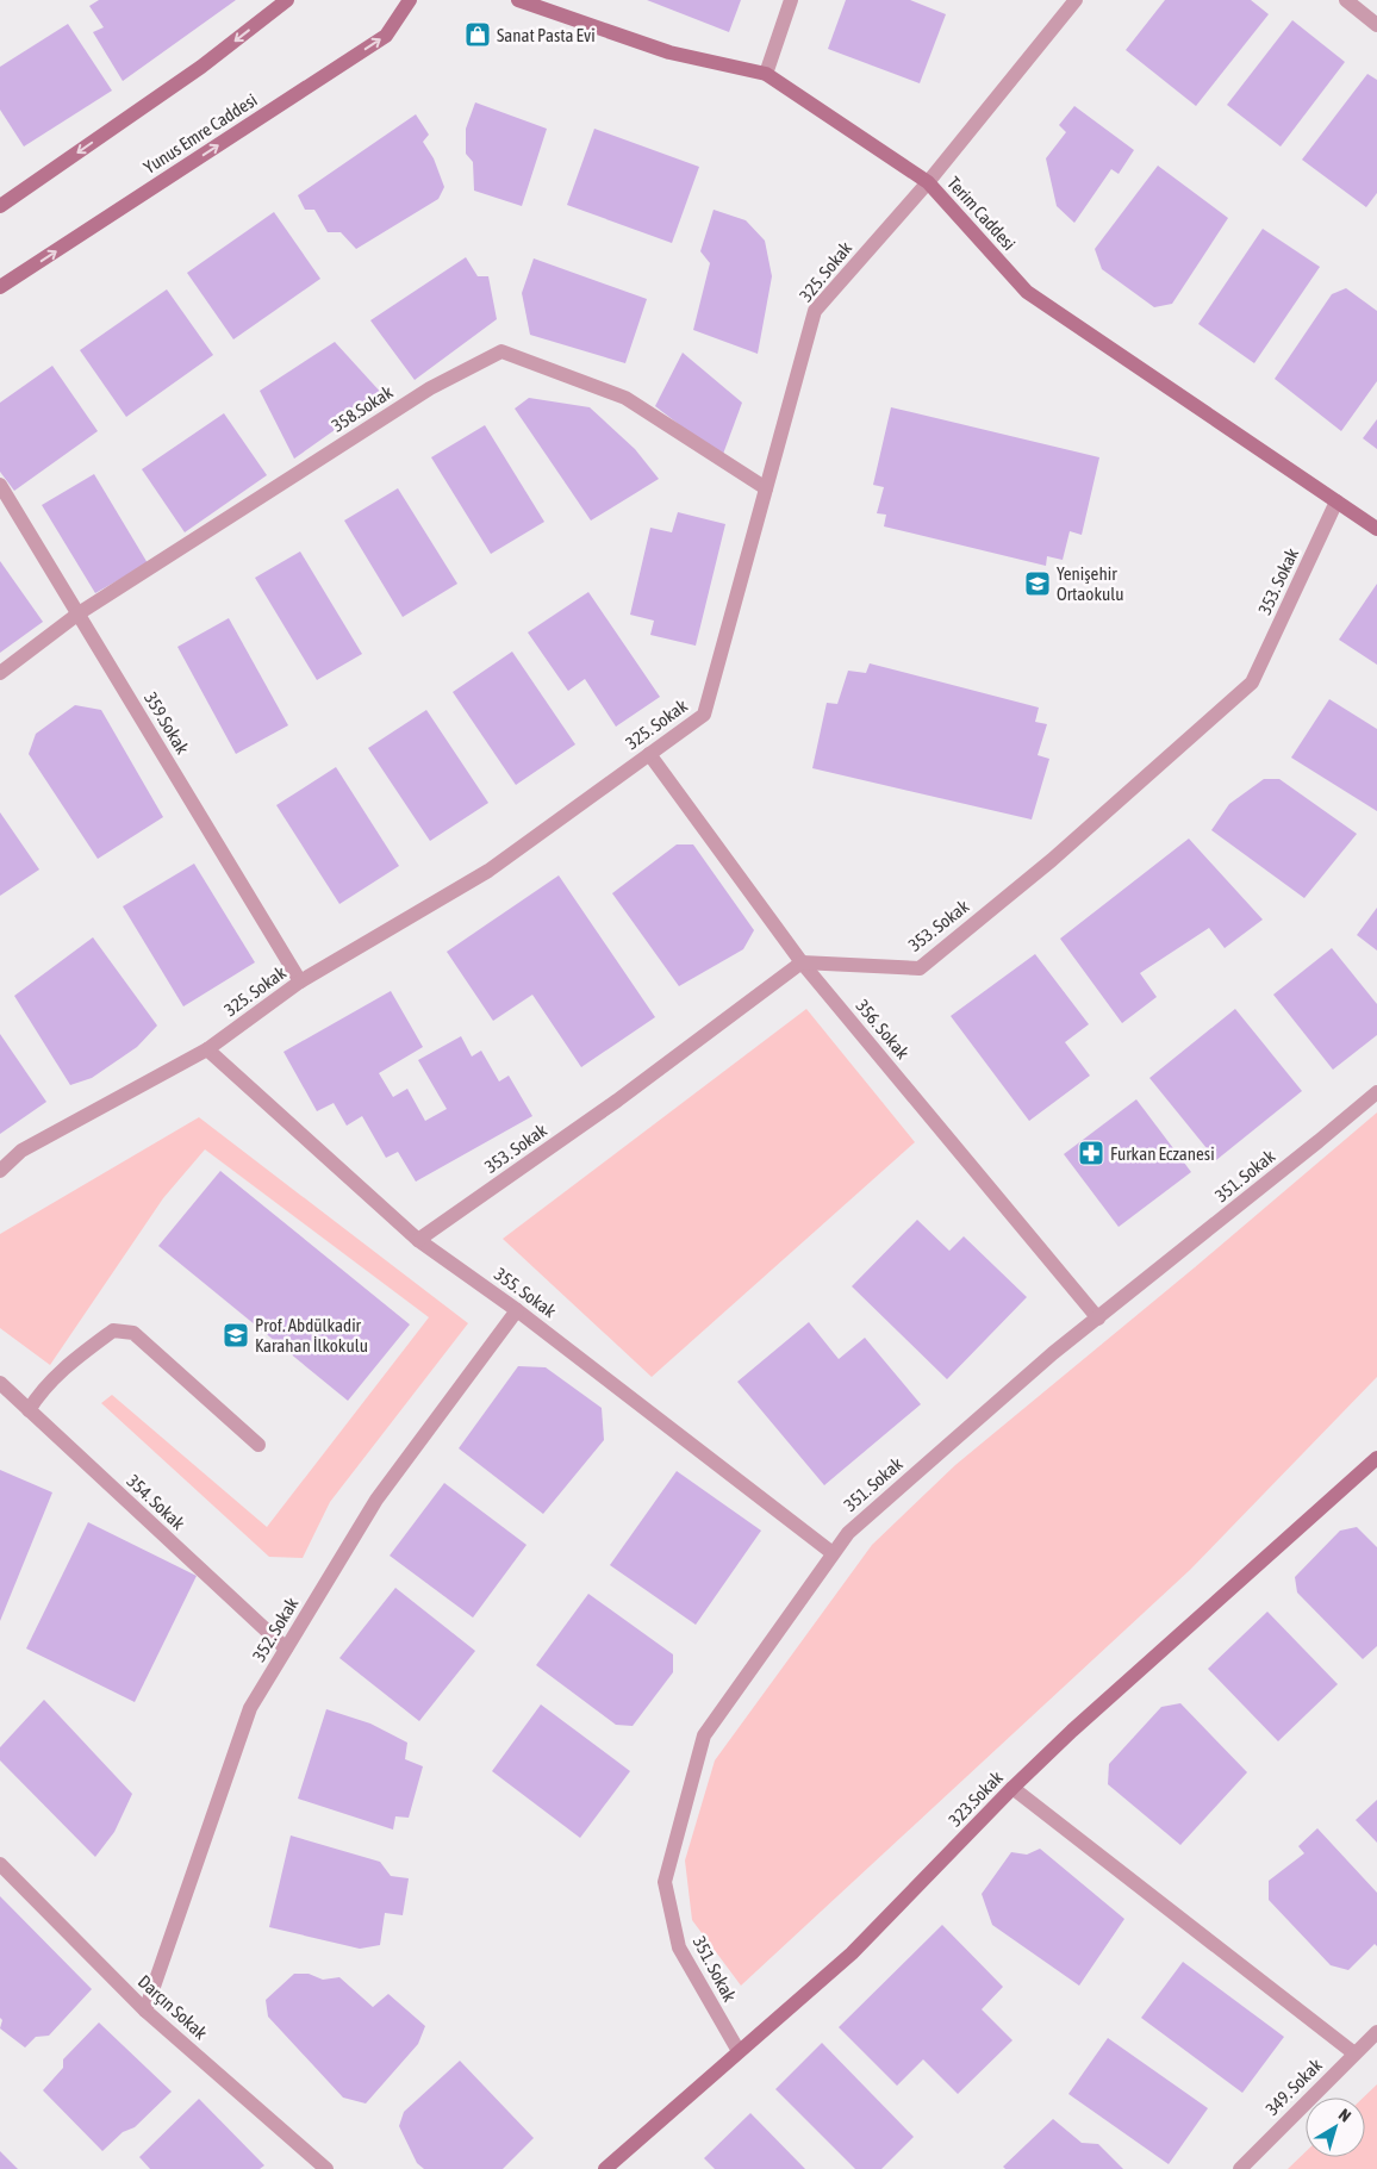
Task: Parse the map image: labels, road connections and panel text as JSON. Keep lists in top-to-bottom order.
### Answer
{
  "streets": {
    "street": [
      "Yunus Emre Caddesi",
      "Terim Caddesi",
      "325. Sokak",
      "358.Sokak",
      "353. Sokak",
      "359.Sokak",
      "356. Sokak",
      "351. Sokak",
      "355. Sokak",
      "354. Sokak",
      "352. Sokak",
      "323.Sokak",
      "Darçın Sokak",
      "349. Sokak"
    ]
  },
  "crossings": [
    ["Terim Caddesi", "325. Sokak"],
    ["Terim Caddesi", "353. Sokak"],
    ["325. Sokak", "358.Sokak"],
    ["325. Sokak", "359.Sokak"],
    ["325. Sokak", "356. Sokak"],
    ["325. Sokak", "355. Sokak"],
    ["358.Sokak", "359.Sokak"],
    ["353. Sokak", "356. Sokak"],
    ["353. Sokak", "355. Sokak"],
    ["356. Sokak", "351. Sokak"],
    ["351. Sokak", "355. Sokak"],
    ["351. Sokak", "323.Sokak"],
    ["355. Sokak", "352. Sokak"],
    ["354. Sokak", "352. Sokak"],
    ["352. Sokak", "Darçın Sokak"]
  ],
  "places": {
    "shop": ["Sanat Pasta Evi"],
    "school or university": ["Yenişehir Ortaokulu", "Prof. Abdülkadir Karahan İlkokulu"],
    "pharmacy": ["Furkan Eczanesi"]
  },
  "north": "top right"
}
